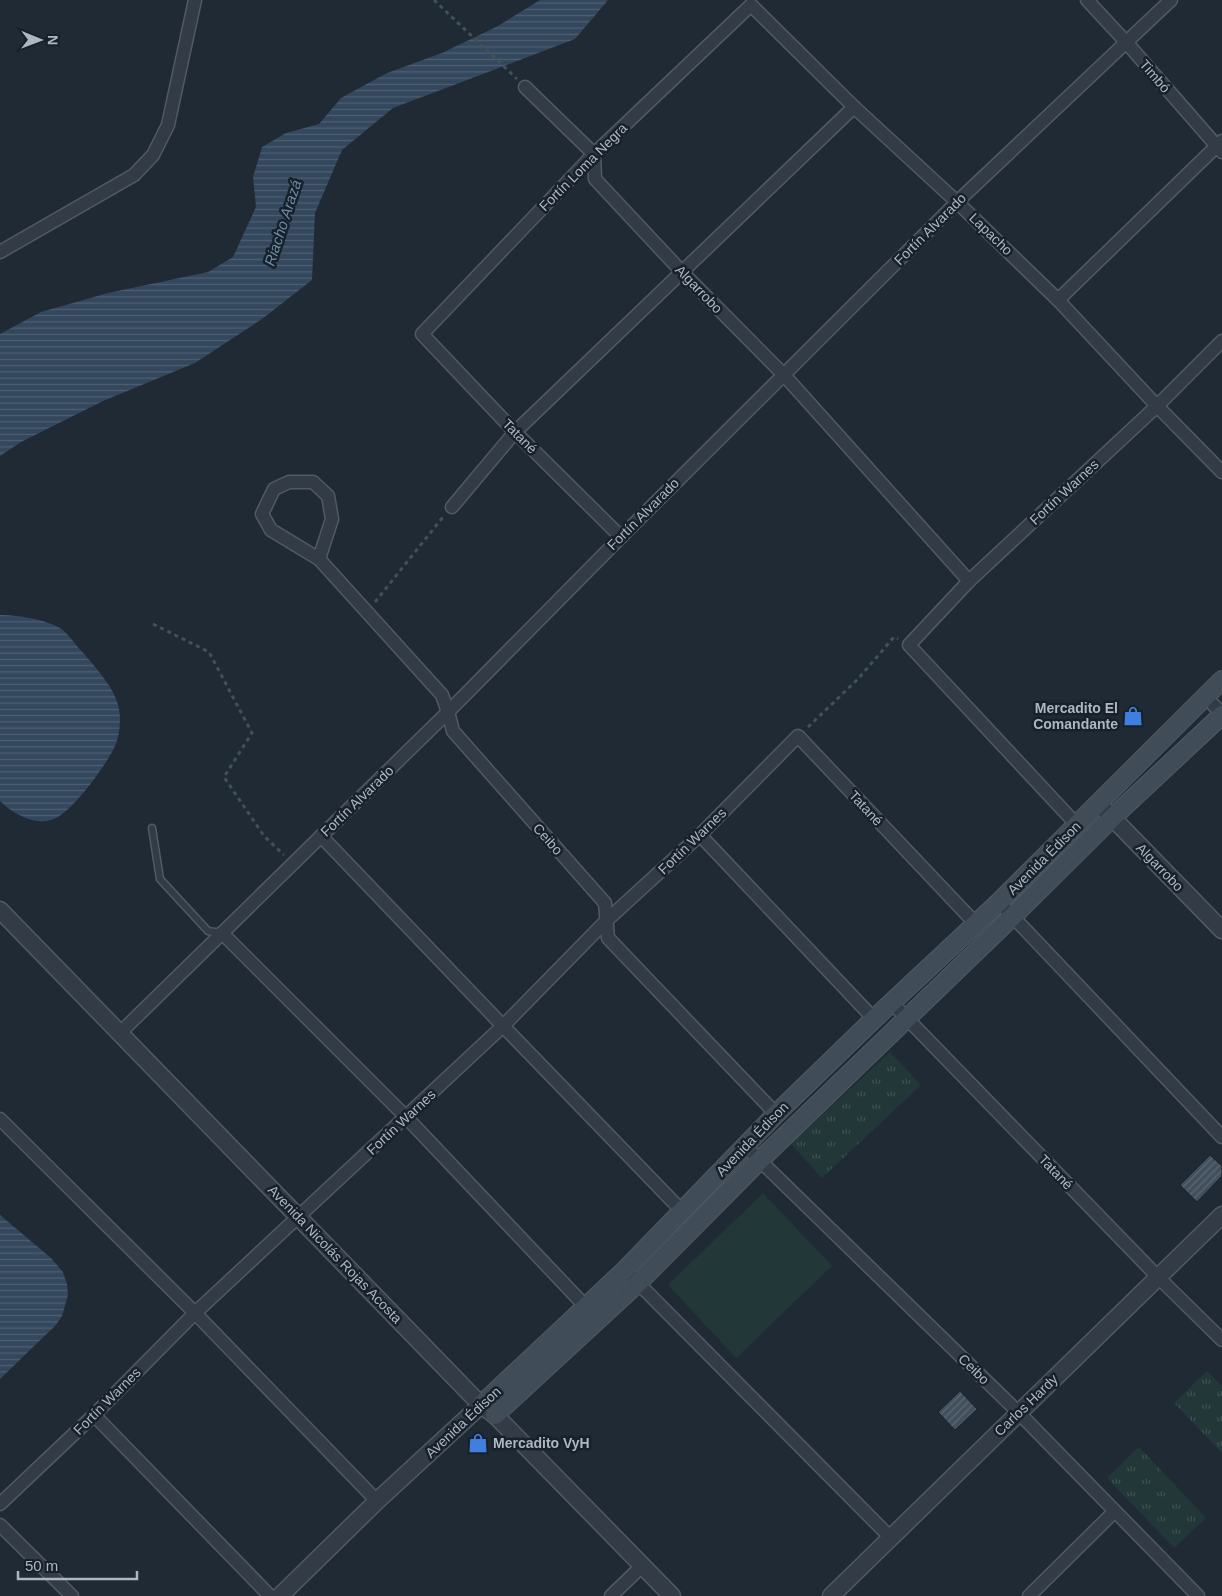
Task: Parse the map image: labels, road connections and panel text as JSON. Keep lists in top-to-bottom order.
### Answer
{
  "streets": {
    "main road": ["Avenida Édison"],
    "street": [
      "Timbó",
      "Fortín Loma Negra",
      "Fortín Alvarado",
      "Lapacho",
      "Algarrobo",
      "Tatané",
      "Fortín Warnes",
      "Ceibo",
      "Avenida Nicolás Rojas Acosta",
      "Carlos Hardy"
    ]
  },
  "crossings": [
    ["Timbó", "Fortín Alvarado"],
    ["Fortín Loma Negra", "Lapacho"],
    ["Fortín Loma Negra", "Algarrobo"],
    ["Fortín Loma Negra", "Tatané"],
    ["Fortín Alvarado", "Lapacho"],
    ["Fortín Alvarado", "Algarrobo"],
    ["Fortín Alvarado", "Tatané"],
    ["Fortín Alvarado", "Ceibo"],
    ["Fortín Alvarado", "Avenida Nicolás Rojas Acosta"],
    ["Lapacho", "Fortín Warnes"],
    ["Algarrobo", "Fortín Warnes"],
    ["Algarrobo", "Avenida Édison"],
    ["Tatané", "Fortín Warnes"],
    ["Tatané", "Avenida Édison"],
    ["Tatané", "Carlos Hardy"],
    ["Fortín Warnes", "Ceibo"],
    ["Fortín Warnes", "Avenida Nicolás Rojas Acosta"],
    ["Ceibo", "Avenida Édison"],
    ["Ceibo", "Carlos Hardy"],
    ["Avenida Édison", "Avenida Nicolás Rojas Acosta"]
  ],
  "water": ["Riacho Arazá"],
  "places": {
    "shop": ["Mercadito El Comandante", "Mercadito VyH"]
  },
  "scale_bar": "50 m",
  "north": "right"
}
